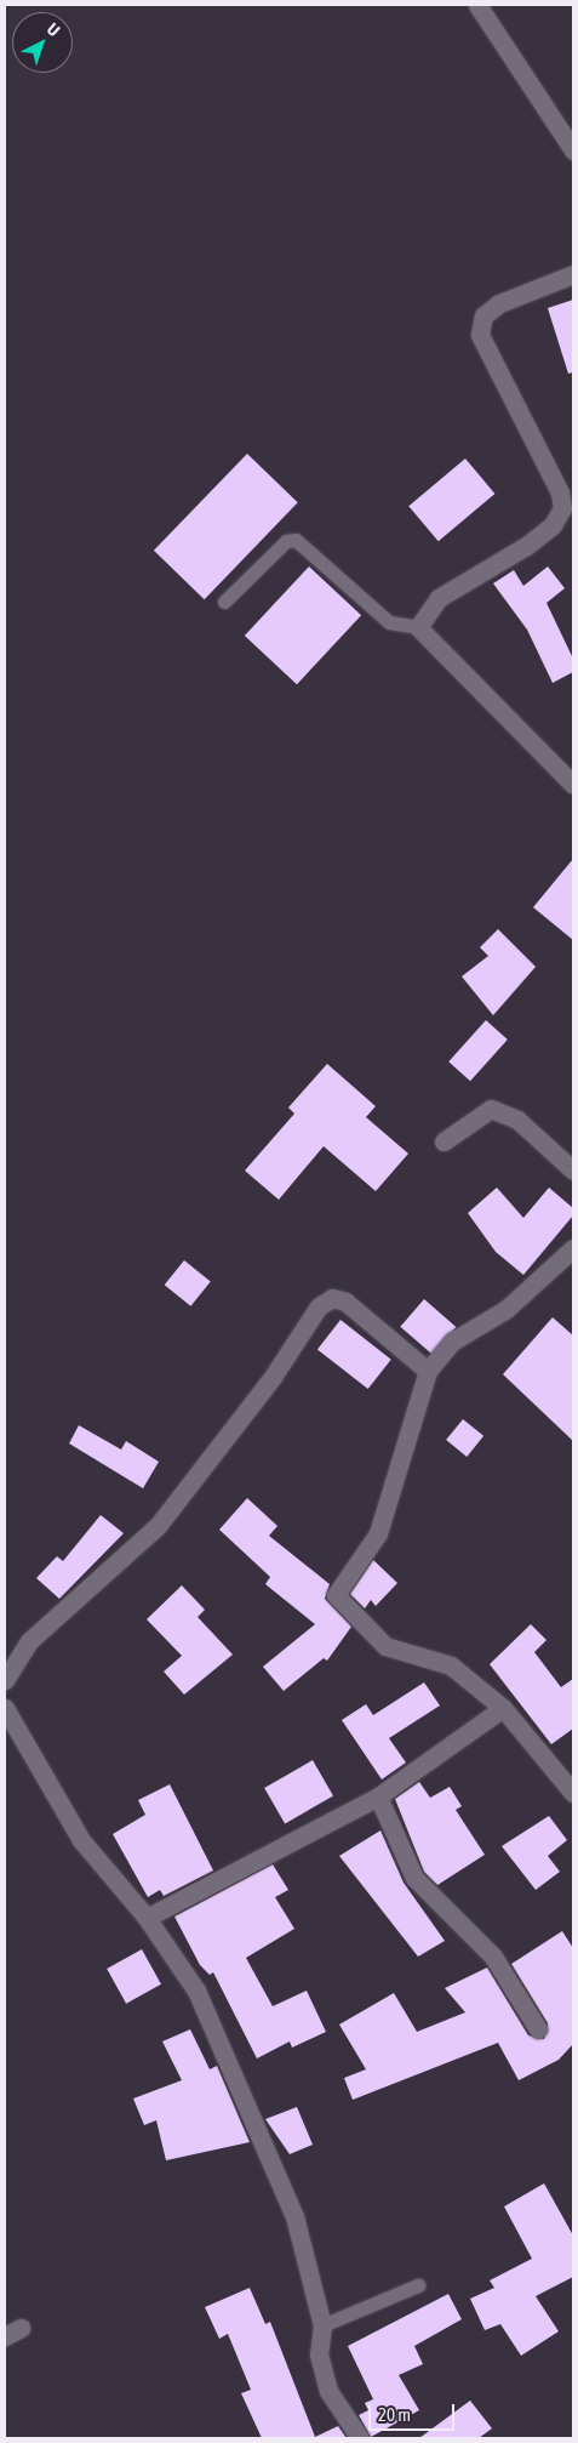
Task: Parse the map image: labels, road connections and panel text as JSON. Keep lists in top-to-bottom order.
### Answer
{
  "scale_bar": "20 m",
  "north": "top right"
}
